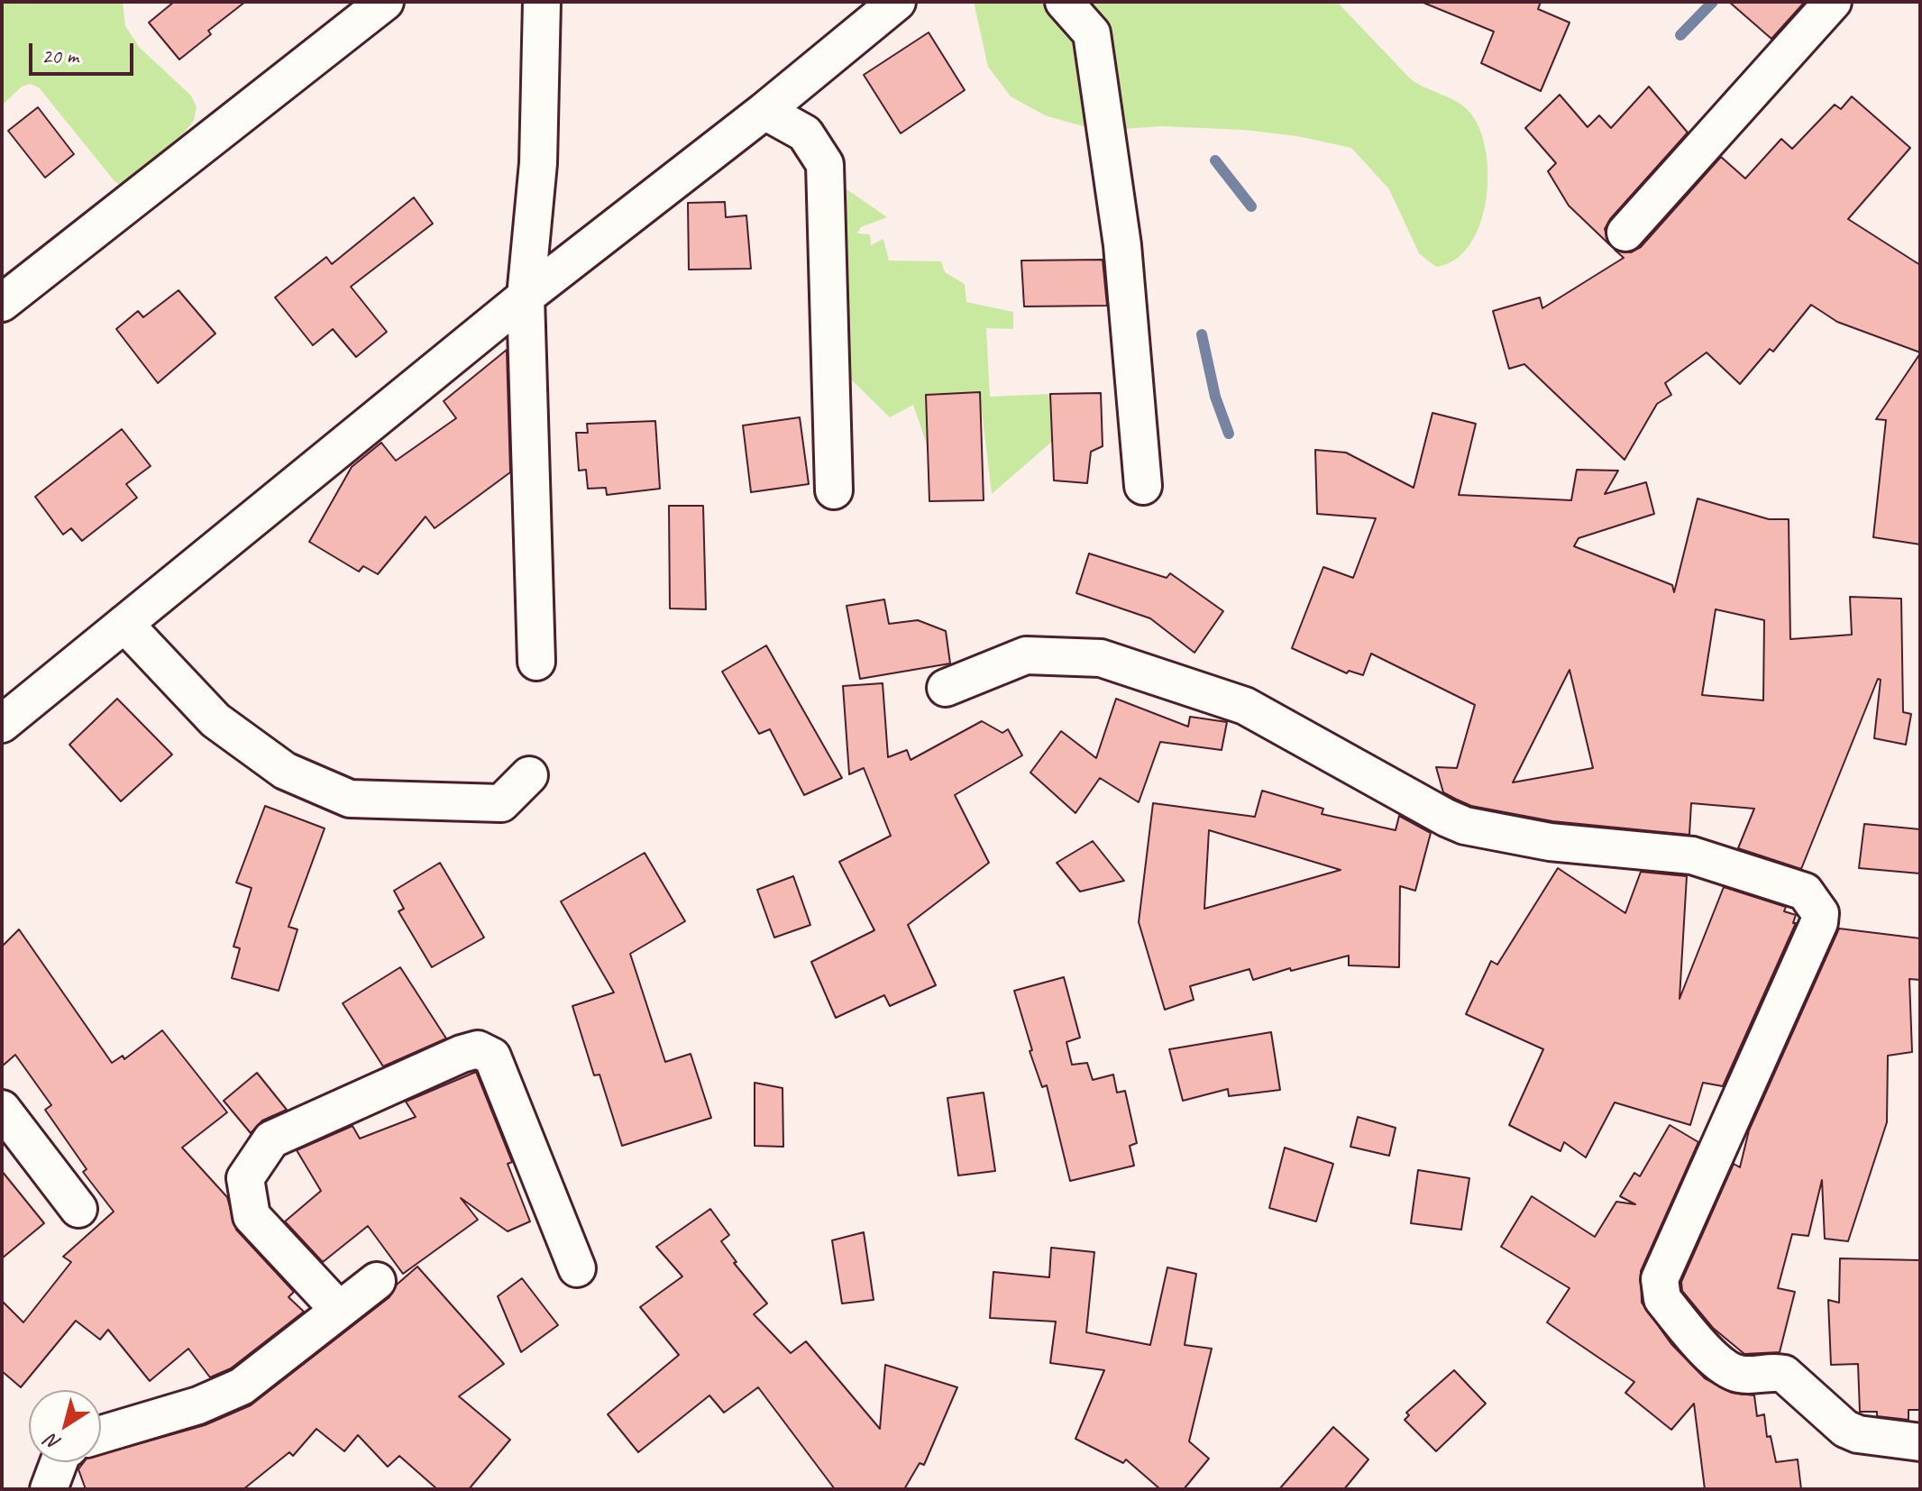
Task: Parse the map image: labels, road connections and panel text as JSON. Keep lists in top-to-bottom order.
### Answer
{
  "scale_bar": "20 m",
  "north": "bottom left"
}
